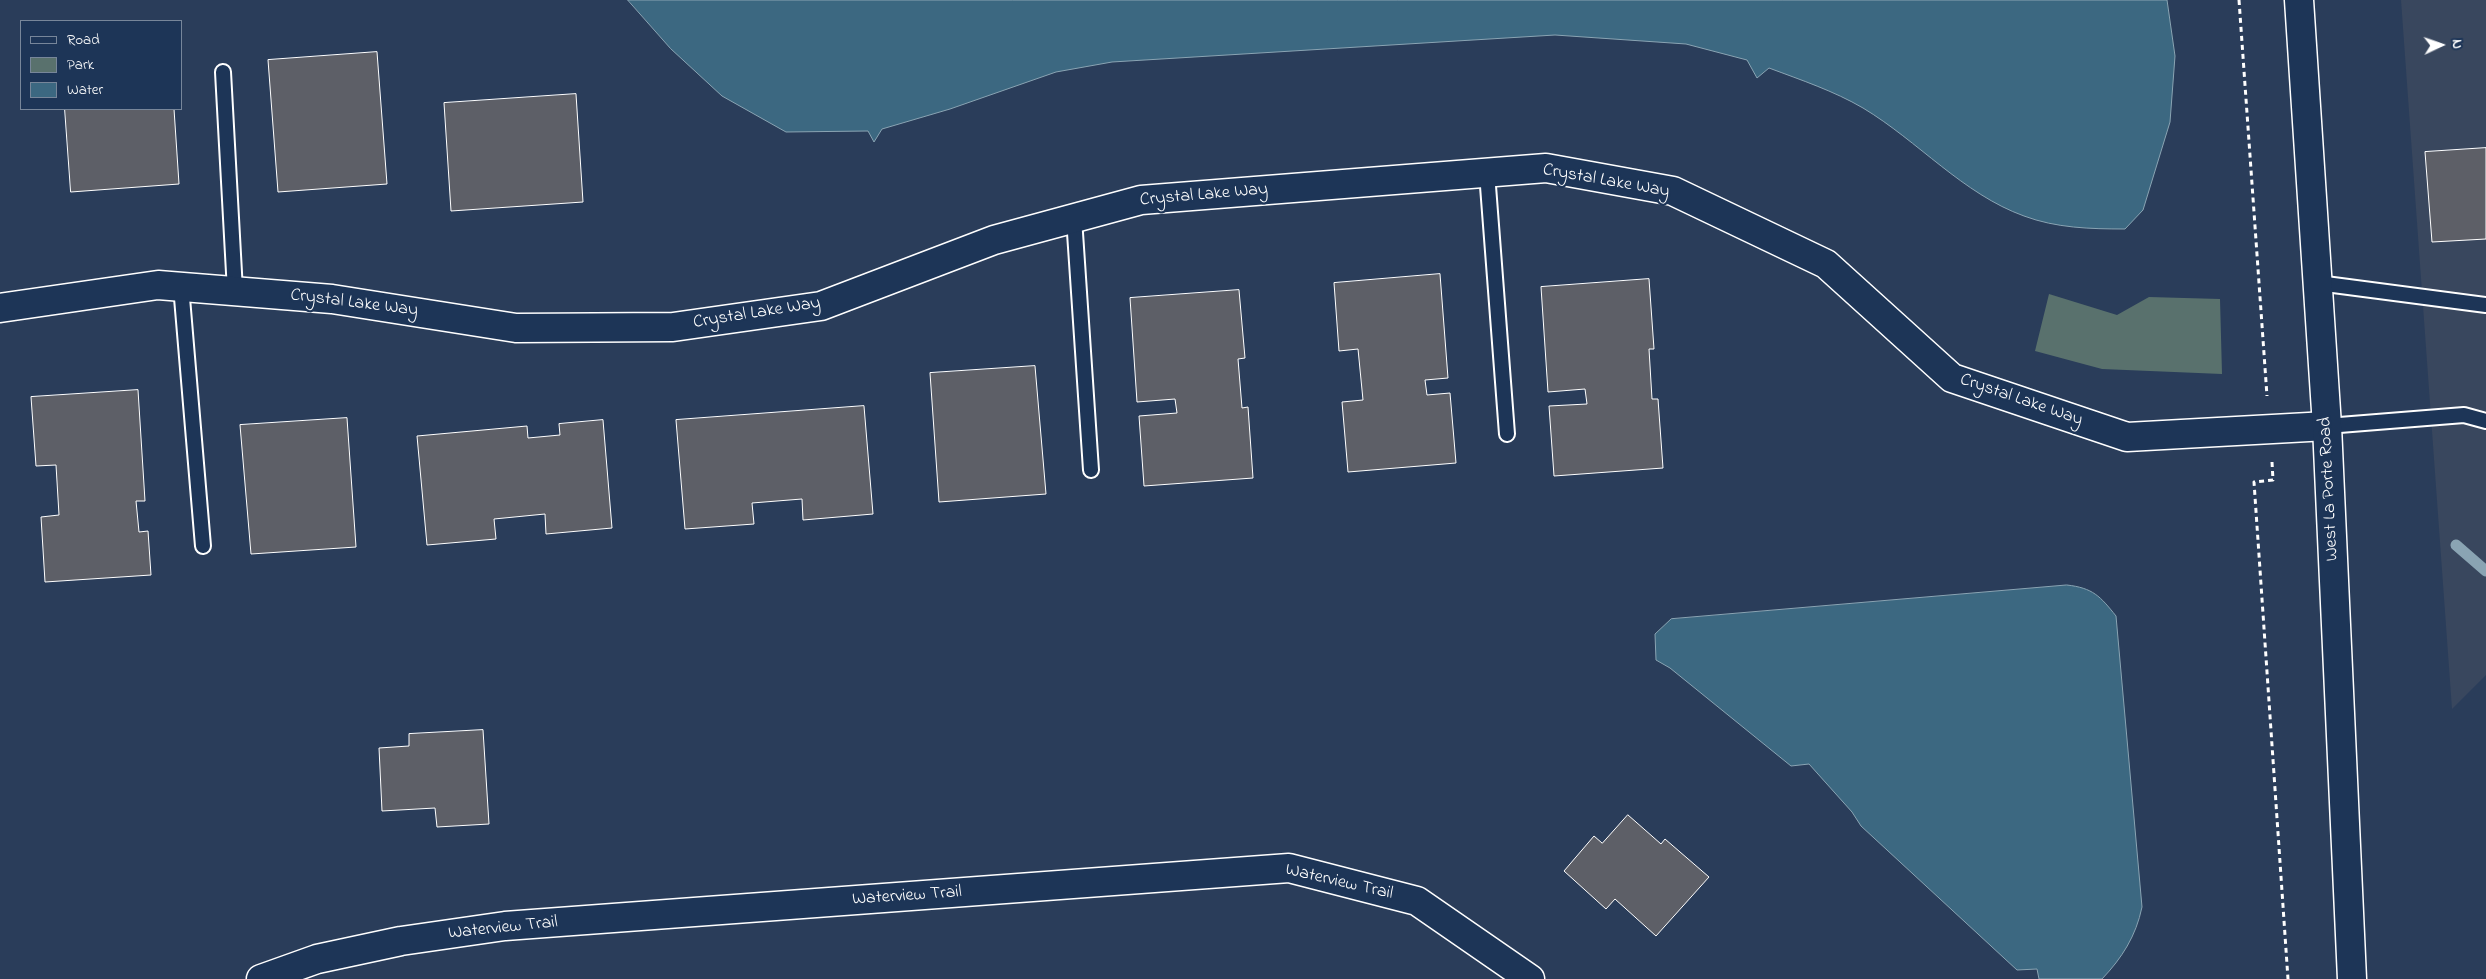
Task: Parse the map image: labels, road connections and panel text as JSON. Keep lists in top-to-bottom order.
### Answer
{
  "streets": {
    "street": ["Crystal Lake Way", "West La Porte Road", "Waterview Trail"]
  },
  "crossings": [
    ["Crystal Lake Way", "West La Porte Road"]
  ],
  "legend": ["Road", "Park", "Water"],
  "north": "right"
}
